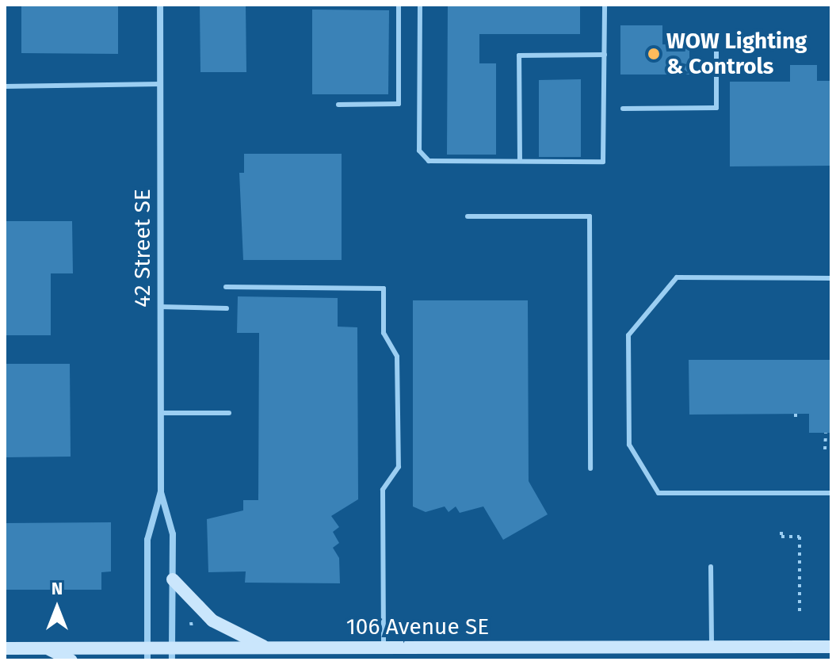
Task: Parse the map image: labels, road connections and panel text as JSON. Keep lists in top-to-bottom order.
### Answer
{
  "streets": {
    "street": ["42 Street SE", "106 Avenue SE"]
  },
  "crossings": [
    ["42 Street SE", "106 Avenue SE"]
  ],
  "places": ["WOW Lighting & Controls"],
  "north": "top"
}
